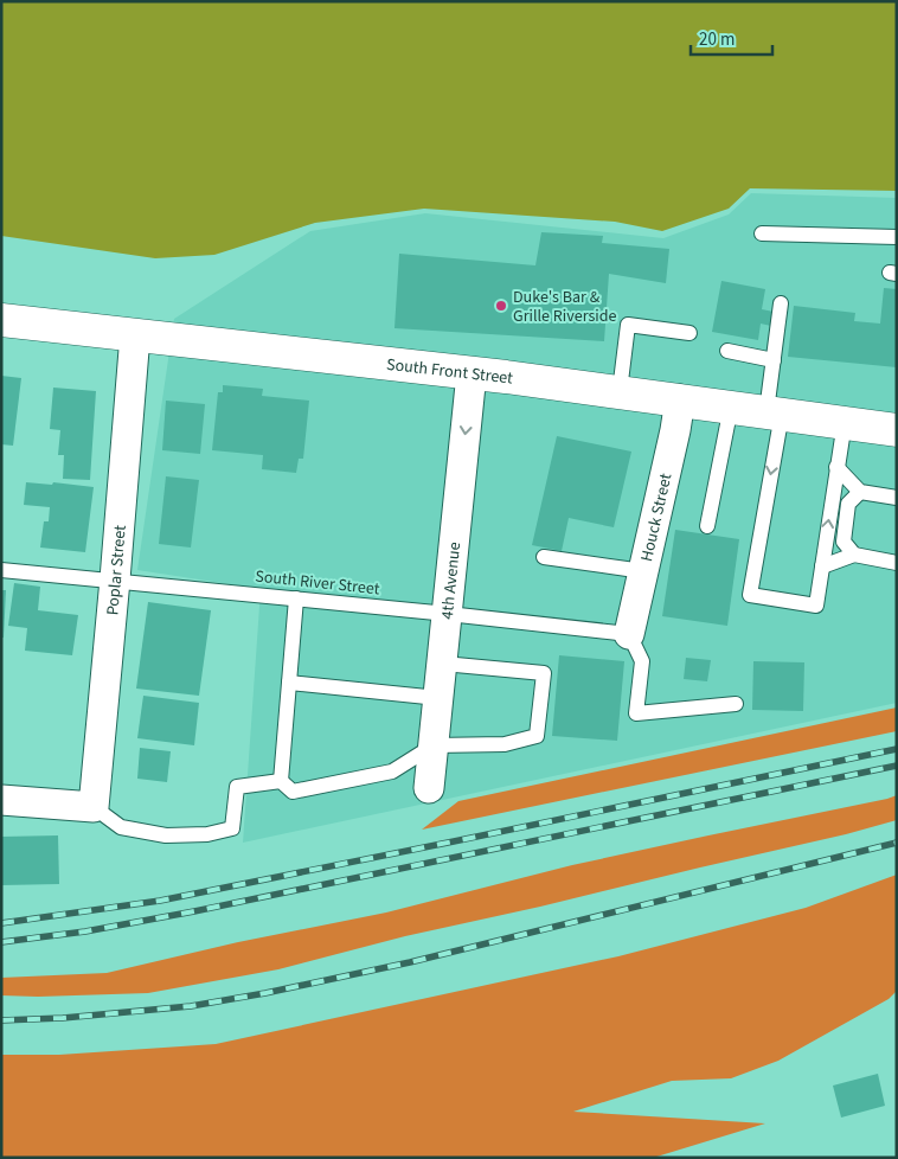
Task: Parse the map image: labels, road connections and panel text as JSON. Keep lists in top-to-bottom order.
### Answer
{
  "streets": {
    "main road": ["South Front Street"],
    "street": ["Houck Street", "Poplar Street", "4th Avenue"],
    "lane": ["South River Street"]
  },
  "crossings": [
    ["South Front Street", "Houck Street"],
    ["South Front Street", "Poplar Street"],
    ["South Front Street", "4th Avenue"],
    ["Houck Street", "South River Street"],
    ["Poplar Street", "South River Street"],
    ["4th Avenue", "South River Street"]
  ],
  "one_way": ["4th Avenue"],
  "places": ["Duke's Bar & Grille Riverside"],
  "scale_bar": "20 m"
}
